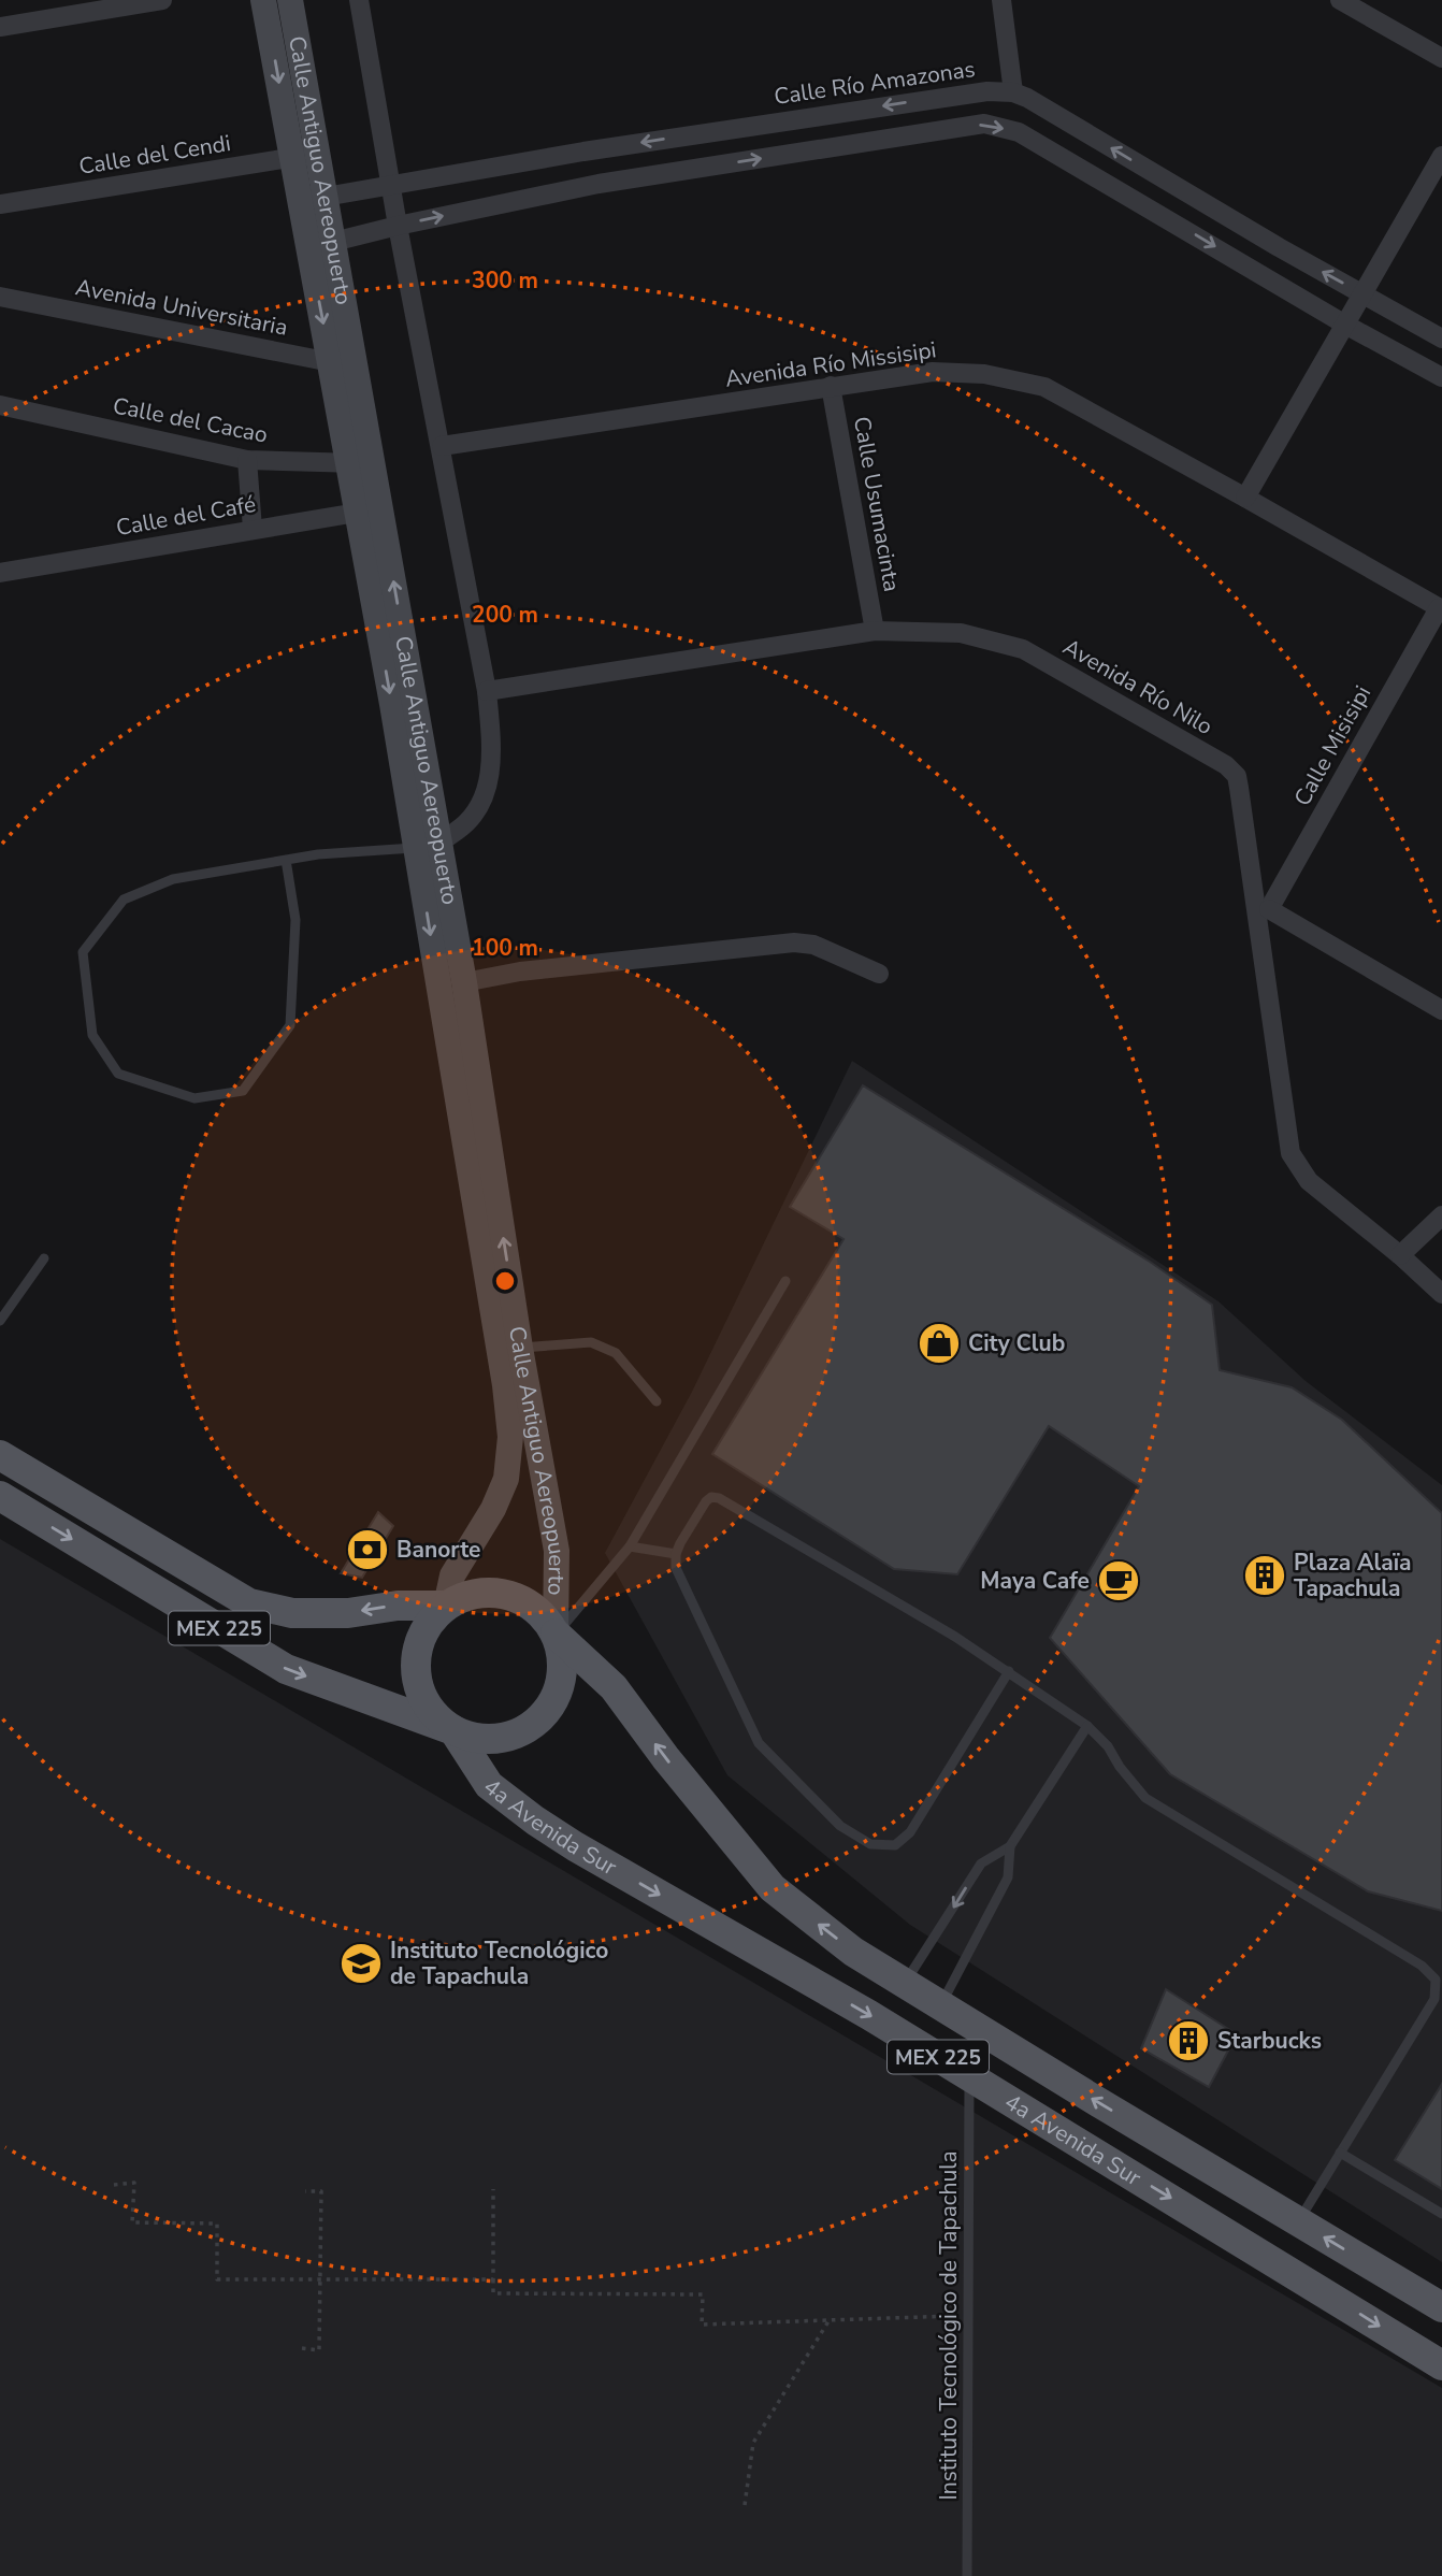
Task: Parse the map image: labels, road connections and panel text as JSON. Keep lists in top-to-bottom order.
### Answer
{
  "streets": {
    "main road": ["Calle Antiguo Aereopuerto", "MEX 225", "4a Avenida Sur"],
    "street": [
      "Calle Río Amazonas",
      "Calle del Cendi",
      "Avenida Universitaria",
      "Avenida Río Missisipi",
      "Calle del Cacao",
      "Calle Usumacinta",
      "Calle del Café",
      "Avenida Río Nilo",
      "Calle Misisipi"
    ],
    "lane": ["Instituto Tecnológico de Tapachula"]
  },
  "crossings": [
    ["Calle Río Amazonas", "Calle Antiguo Aereopuerto"],
    ["Calle del Cendi", "Calle Antiguo Aereopuerto"],
    ["Calle Antiguo Aereopuerto", "Avenida Universitaria"],
    ["Calle Antiguo Aereopuerto", "Calle del Cacao"],
    ["Calle Antiguo Aereopuerto", "Calle del Café"],
    ["Calle Antiguo Aereopuerto", "MEX 225"],
    ["Calle Antiguo Aereopuerto", "4a Avenida Sur"],
    ["Avenida Río Missisipi", "Calle Usumacinta"],
    ["Avenida Río Missisipi", "Calle Misisipi"],
    ["Calle Usumacinta", "Avenida Río Nilo"],
    ["Avenida Río Nilo", "Calle Misisipi"],
    ["MEX 225", "4a Avenida Sur"],
    ["4a Avenida Sur", "Instituto Tecnológico de Tapachula"]
  ],
  "places": {
    "shop": ["City Club"],
    "bank": ["Banorte"],
    "building": ["Plaza Alaïa Tapachula", "Starbucks"],
    "cafe": ["Maya Cafe"],
    "school or university": ["Instituto Tecnológico de Tapachula"]
  },
  "rings": ["300 m", "200 m", "100 m"]
}
